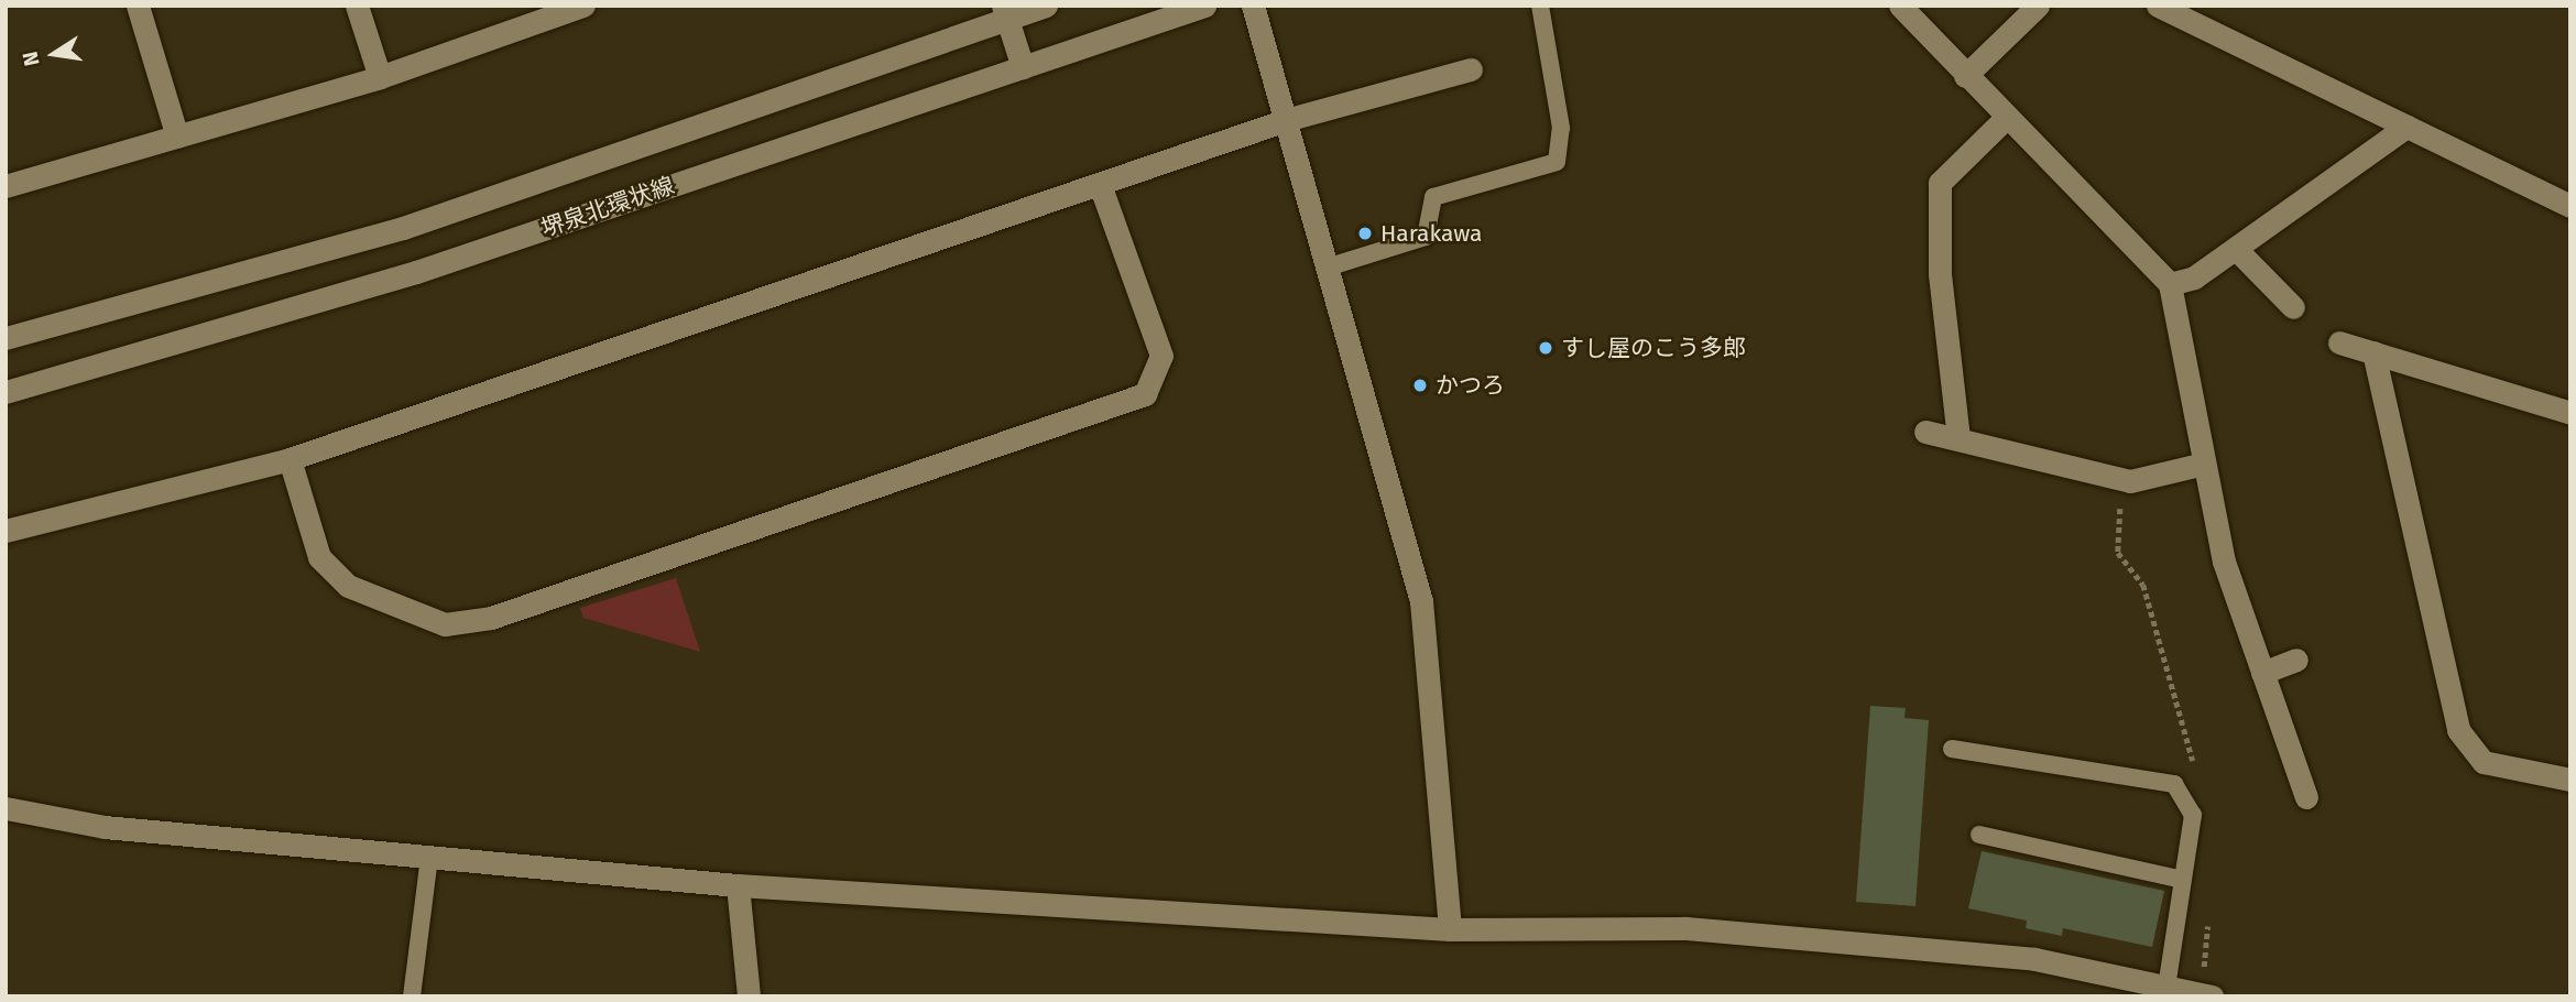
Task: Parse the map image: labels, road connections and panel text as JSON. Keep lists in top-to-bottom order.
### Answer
{
  "streets": {
    "street": ["堺泉北環状線"]
  },
  "places": ["Harakawa", "すし屋のこう多郎", "かつろ"],
  "north": "left"
}
